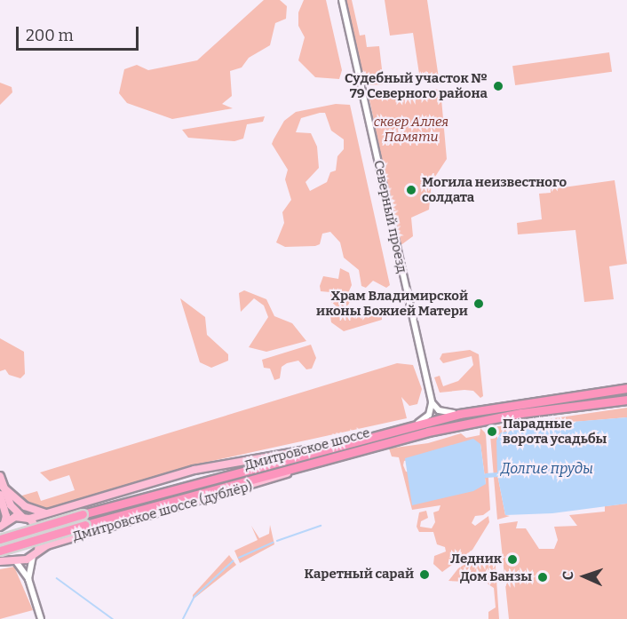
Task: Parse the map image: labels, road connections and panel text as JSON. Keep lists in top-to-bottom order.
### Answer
{
  "streets": {
    "highway": ["Дмитровское шоссе"],
    "main road": ["Дмитровское шоссе (дублёр)"],
    "street": ["Северный проезд"]
  },
  "crossings": [
    ["Дмитровское шоссе", "Дмитровское шоссе (дублёр)"]
  ],
  "water": ["Долгие пруды"],
  "parks": ["сквер Аллея Памяти"],
  "places": [
    "Судебный участок № 79 Северного района",
    "Могила неизвестного солдата",
    "Храм Владимирской иконы Божией Матери",
    "Парадные ворота усадьбы",
    "Ледник",
    "Каретный сарай",
    "Дом Банзы"
  ],
  "scale_bar": "200 m",
  "north": "left"
}
